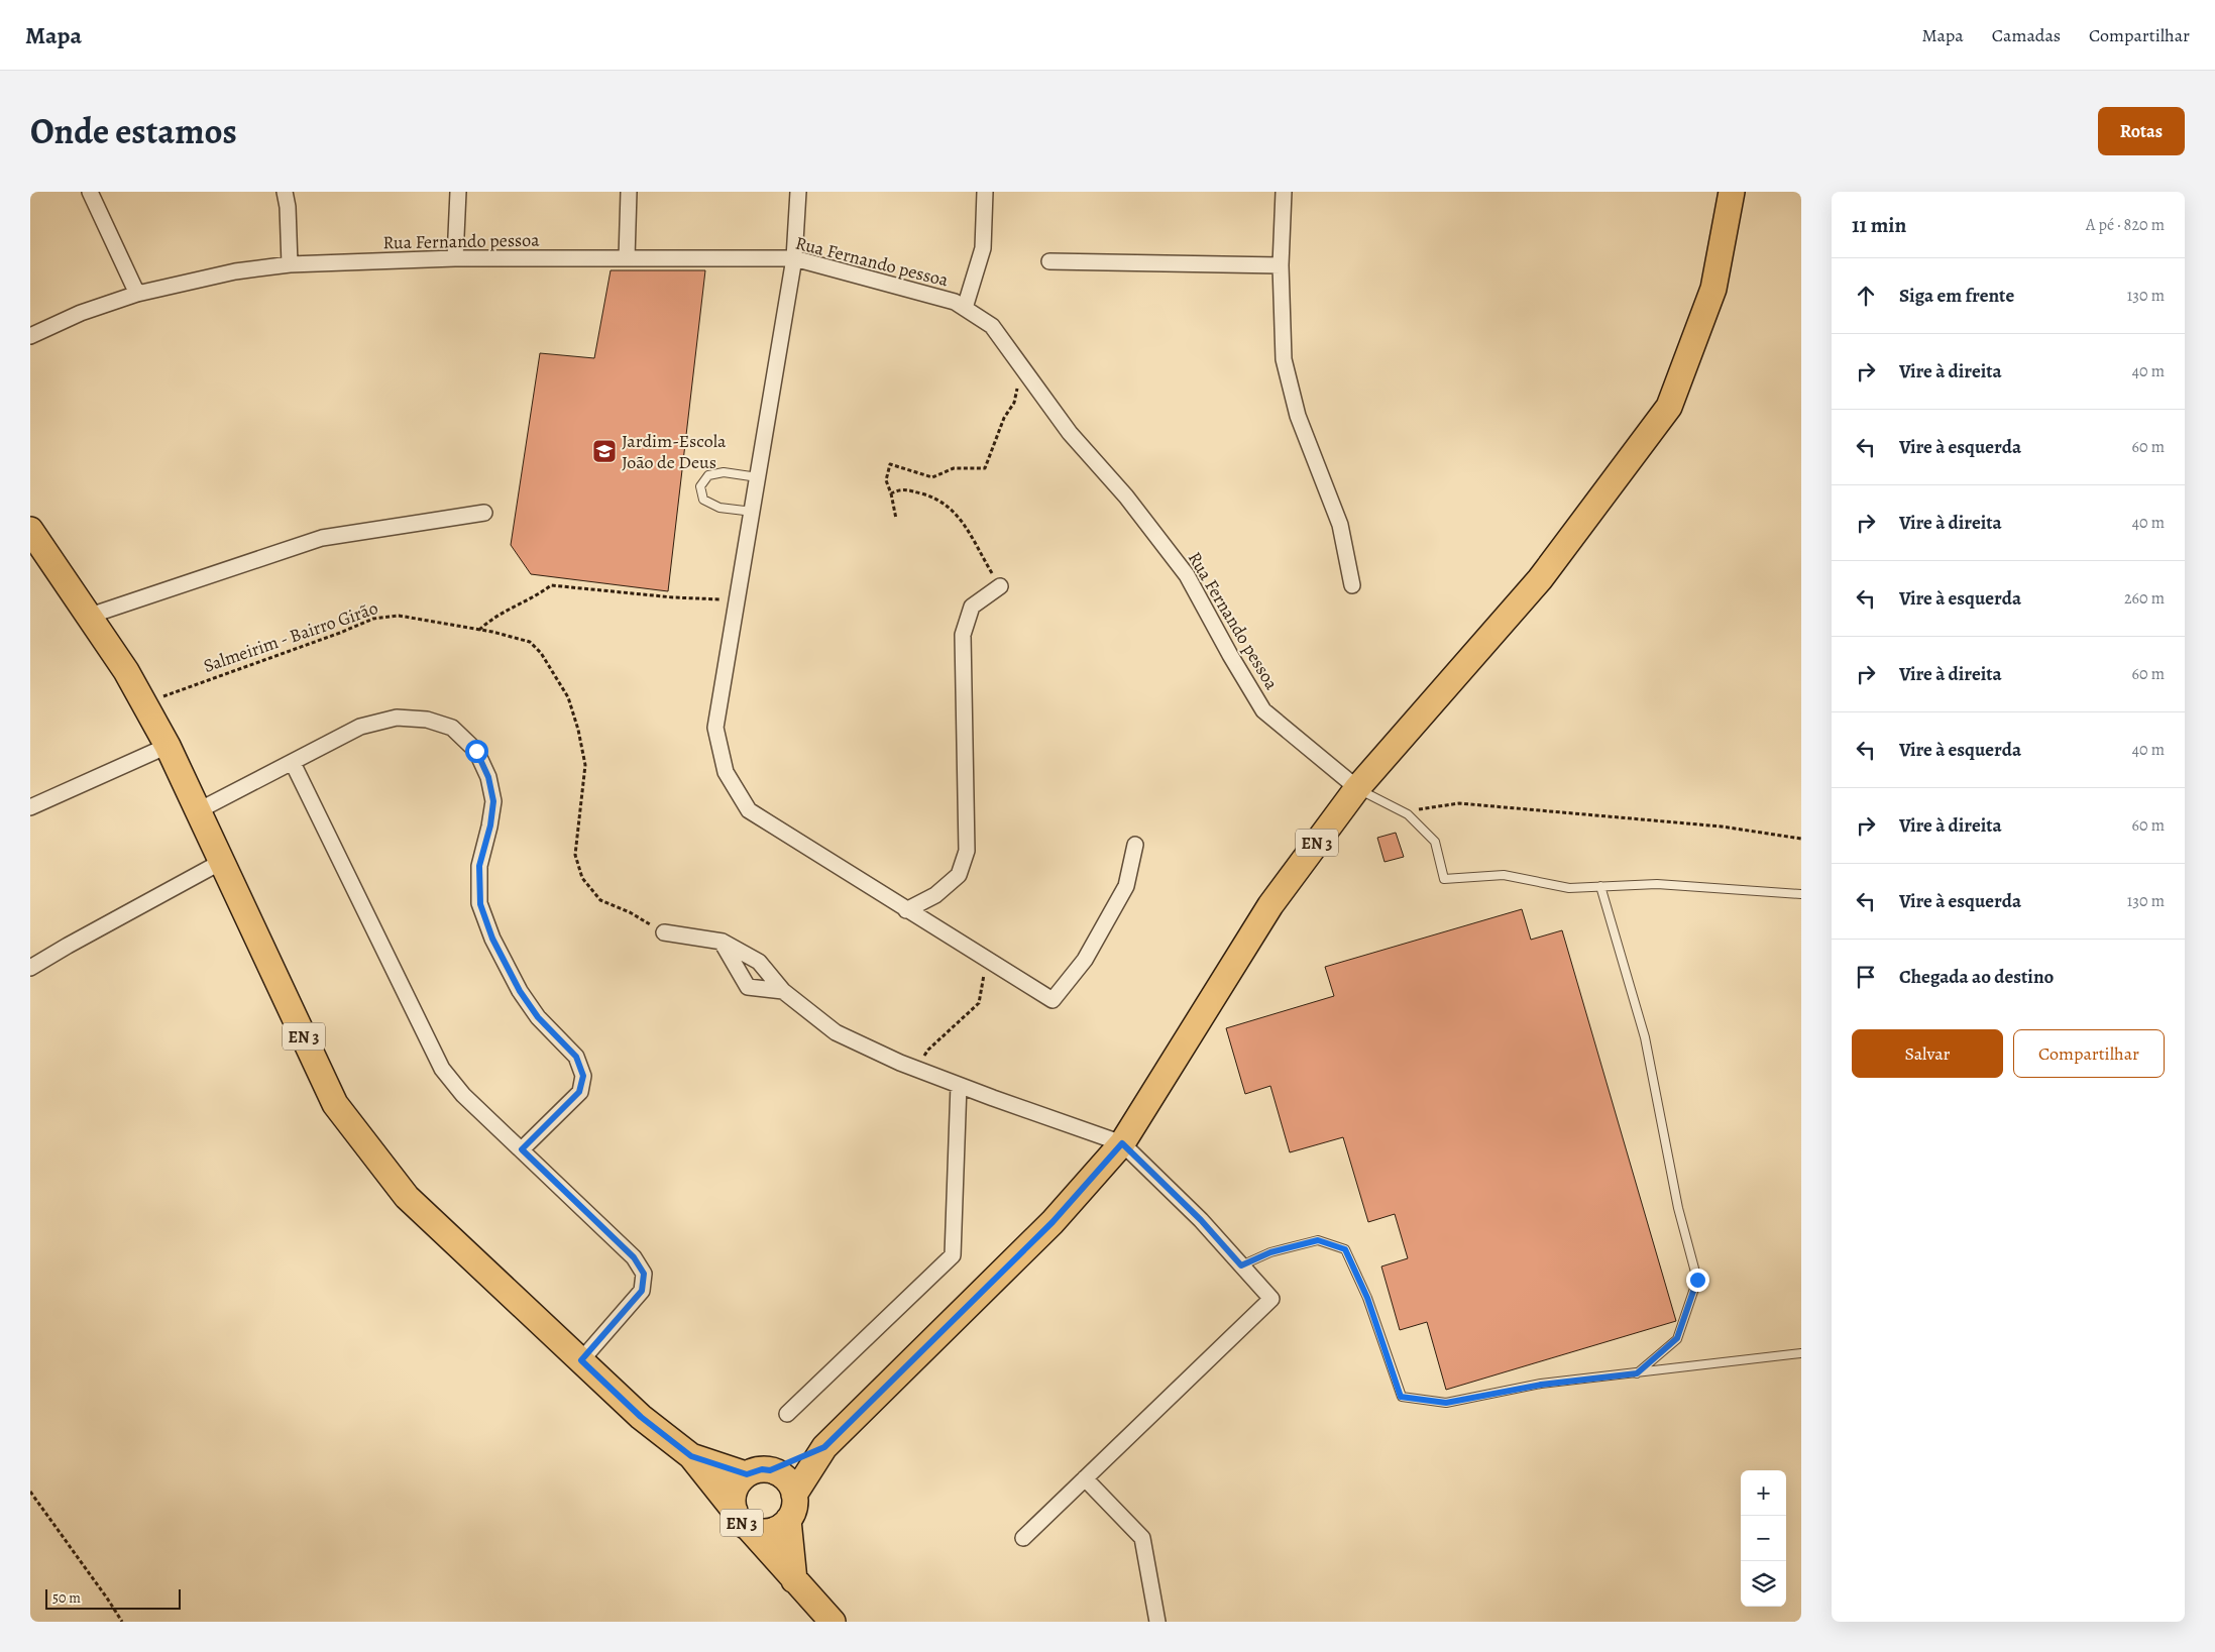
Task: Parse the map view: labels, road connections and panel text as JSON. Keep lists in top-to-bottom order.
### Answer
{
  "streets": {
    "main road": ["EN 3"],
    "street": ["Rua Fernando pessoa"],
    "path": ["Salmeirim - Bairro Girão"]
  },
  "crossings": [
    ["Rua Fernando pessoa", "EN 3"],
    ["Salmeirim - Bairro Girão", "EN 3"]
  ],
  "places": {
    "school or university": ["Jardim-Escola João de Deus"]
  },
  "scale_bar": "50 m",
  "page": {
    "header": "Mapa",
    "nav": ["Mapa", "Camadas", "Compartilhar"],
    "title": "Onde estamos",
    "buttons": [
      "Rotas",
      ["Salvar", "Compartilhar"]
    ],
    "heading": ["11 min", "A pé · 820 m"],
    "list": [
      ["Siga em frente", "130 m"],
      ["Vire à direita", "40 m"],
      ["Vire à esquerda", "60 m"],
      ["Vire à direita", "40 m"],
      ["Vire à esquerda", "260 m"],
      ["Vire à direita", "60 m"],
      ["Vire à esquerda", "40 m"],
      ["Vire à direita", "60 m"],
      ["Vire à esquerda", "130 m"],
      "Chegada ao destino"
    ],
    "map_buttons": ["+", "−"],
    "scale": "50 m"
  }
}
